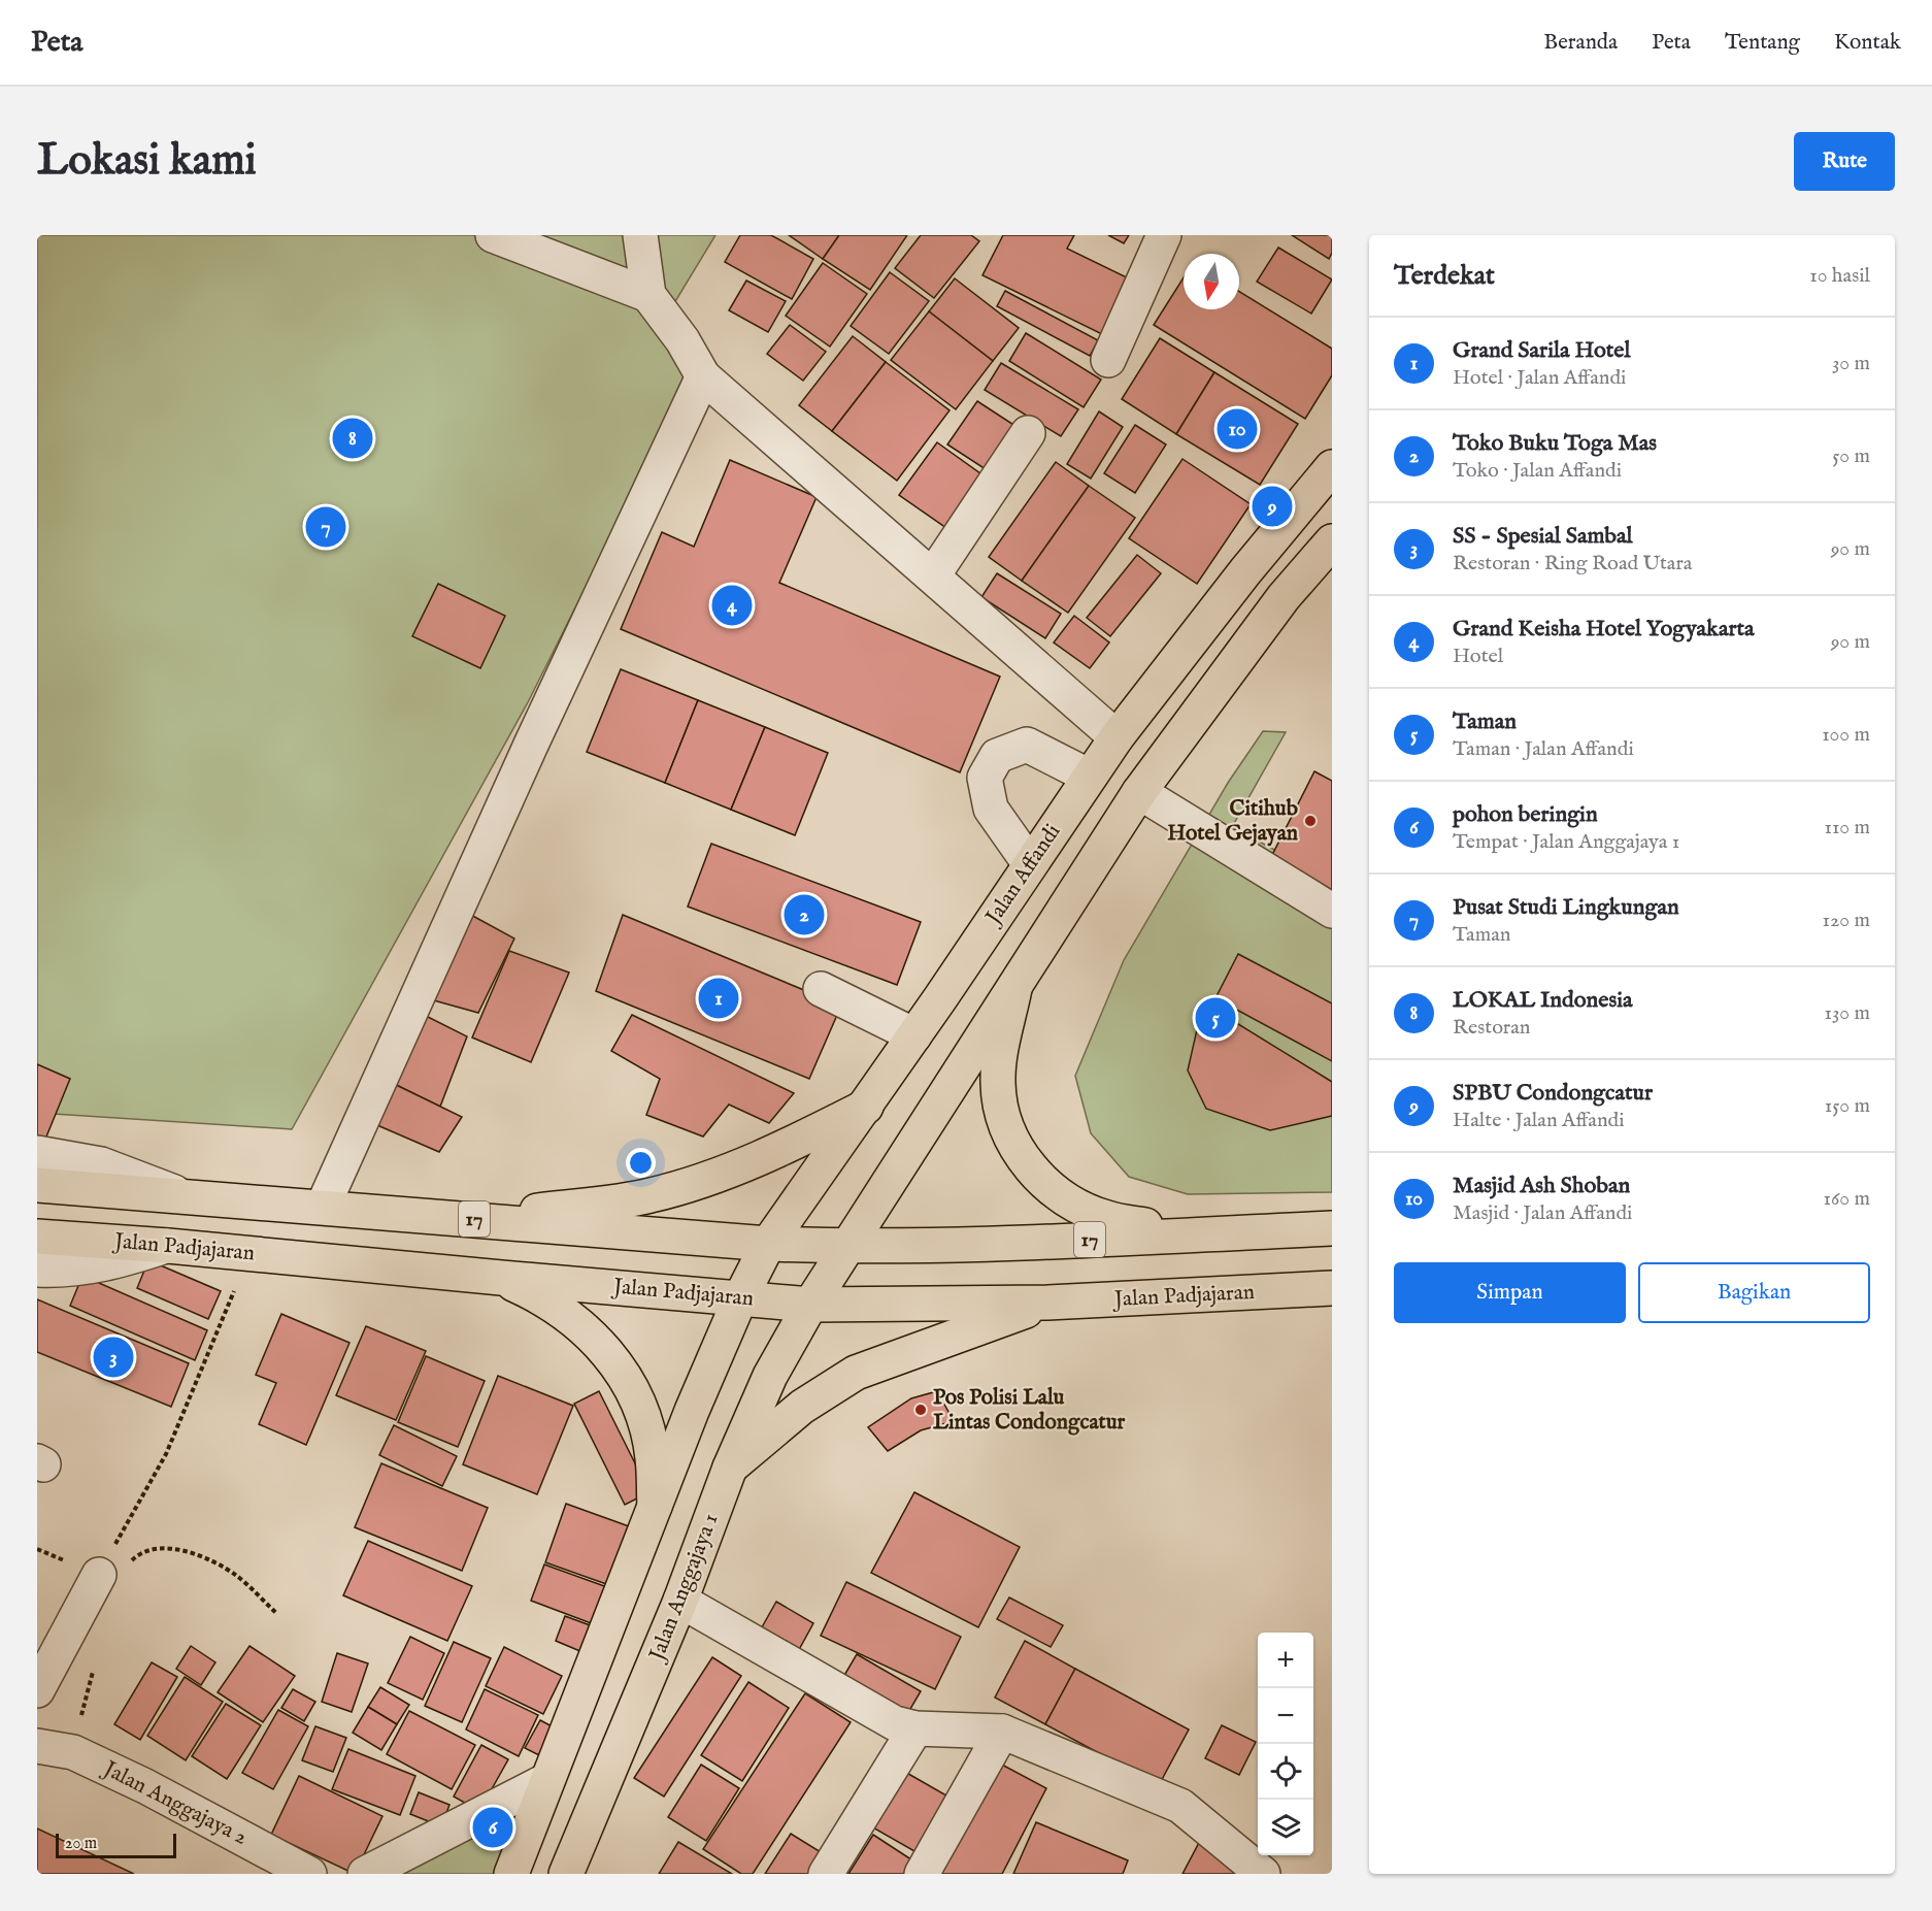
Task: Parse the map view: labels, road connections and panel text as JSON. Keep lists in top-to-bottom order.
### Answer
{
  "streets": {
    "main road": [
      "Jalan Affandi",
      "17",
      "Jalan Padjajaran",
      "Jalan Anggajaya 1"
    ],
    "street": ["Jalan Anggajaya 2"]
  },
  "crossings": [
    ["Jalan Affandi", "17"],
    ["Jalan Affandi", "Jalan Padjajaran"],
    ["Jalan Padjajaran", "Jalan Anggajaya 1"]
  ],
  "places": ["Citihub Hotel Gejayan", "Pos Polisi Lalu Lintas Condongcatur"],
  "scale_bar": "20 m",
  "north": "bottom",
  "page": {
    "header": "Peta",
    "nav": [
      "Beranda",
      "Peta",
      "Tentang",
      "Kontak"
    ],
    "buttons": [
      "Rute",
      ["Simpan", "Bagikan"]
    ],
    "title": "Lokasi kami",
    "heading": ["Terdekat", "10 hasil"],
    "list": [
      {
        "mark": "1",
        "name": "Grand Sarila Hotel",
        "note": "Hotel · Jalan Affandi",
        "value": "30 m"
      },
      {
        "mark": "2",
        "name": "Toko Buku Toga Mas",
        "note": "Toko · Jalan Affandi",
        "value": "50 m"
      },
      {
        "mark": "3",
        "name": "SS - Spesial Sambal",
        "note": "Restoran · Ring Road Utara",
        "value": "90 m"
      },
      {
        "mark": "4",
        "name": "Grand Keisha Hotel Yogyakarta",
        "note": "Hotel",
        "value": "90 m"
      },
      {
        "mark": "5",
        "name": "Taman",
        "note": "Taman · Jalan Affandi",
        "value": "100 m"
      },
      {
        "mark": "6",
        "name": "pohon beringin",
        "note": "Tempat · Jalan Anggajaya 1",
        "value": "110 m"
      },
      {
        "mark": "7",
        "name": "Pusat Studi Lingkungan",
        "note": "Taman",
        "value": "120 m"
      },
      {
        "mark": "8",
        "name": "LOKAL Indonesia",
        "note": "Restoran",
        "value": "130 m"
      },
      {
        "mark": "9",
        "name": "SPBU Condongcatur",
        "note": "Halte · Jalan Affandi",
        "value": "150 m"
      },
      {
        "mark": "10",
        "name": "Masjid Ash Shoban",
        "note": "Masjid · Jalan Affandi",
        "value": "160 m"
      }
    ],
    "pins": [
      "10",
      "8",
      "9",
      "7",
      "4",
      "2",
      "1",
      "5",
      "3",
      "6"
    ],
    "map_buttons": ["+", "−"],
    "scale": "20 m"
  }
}
